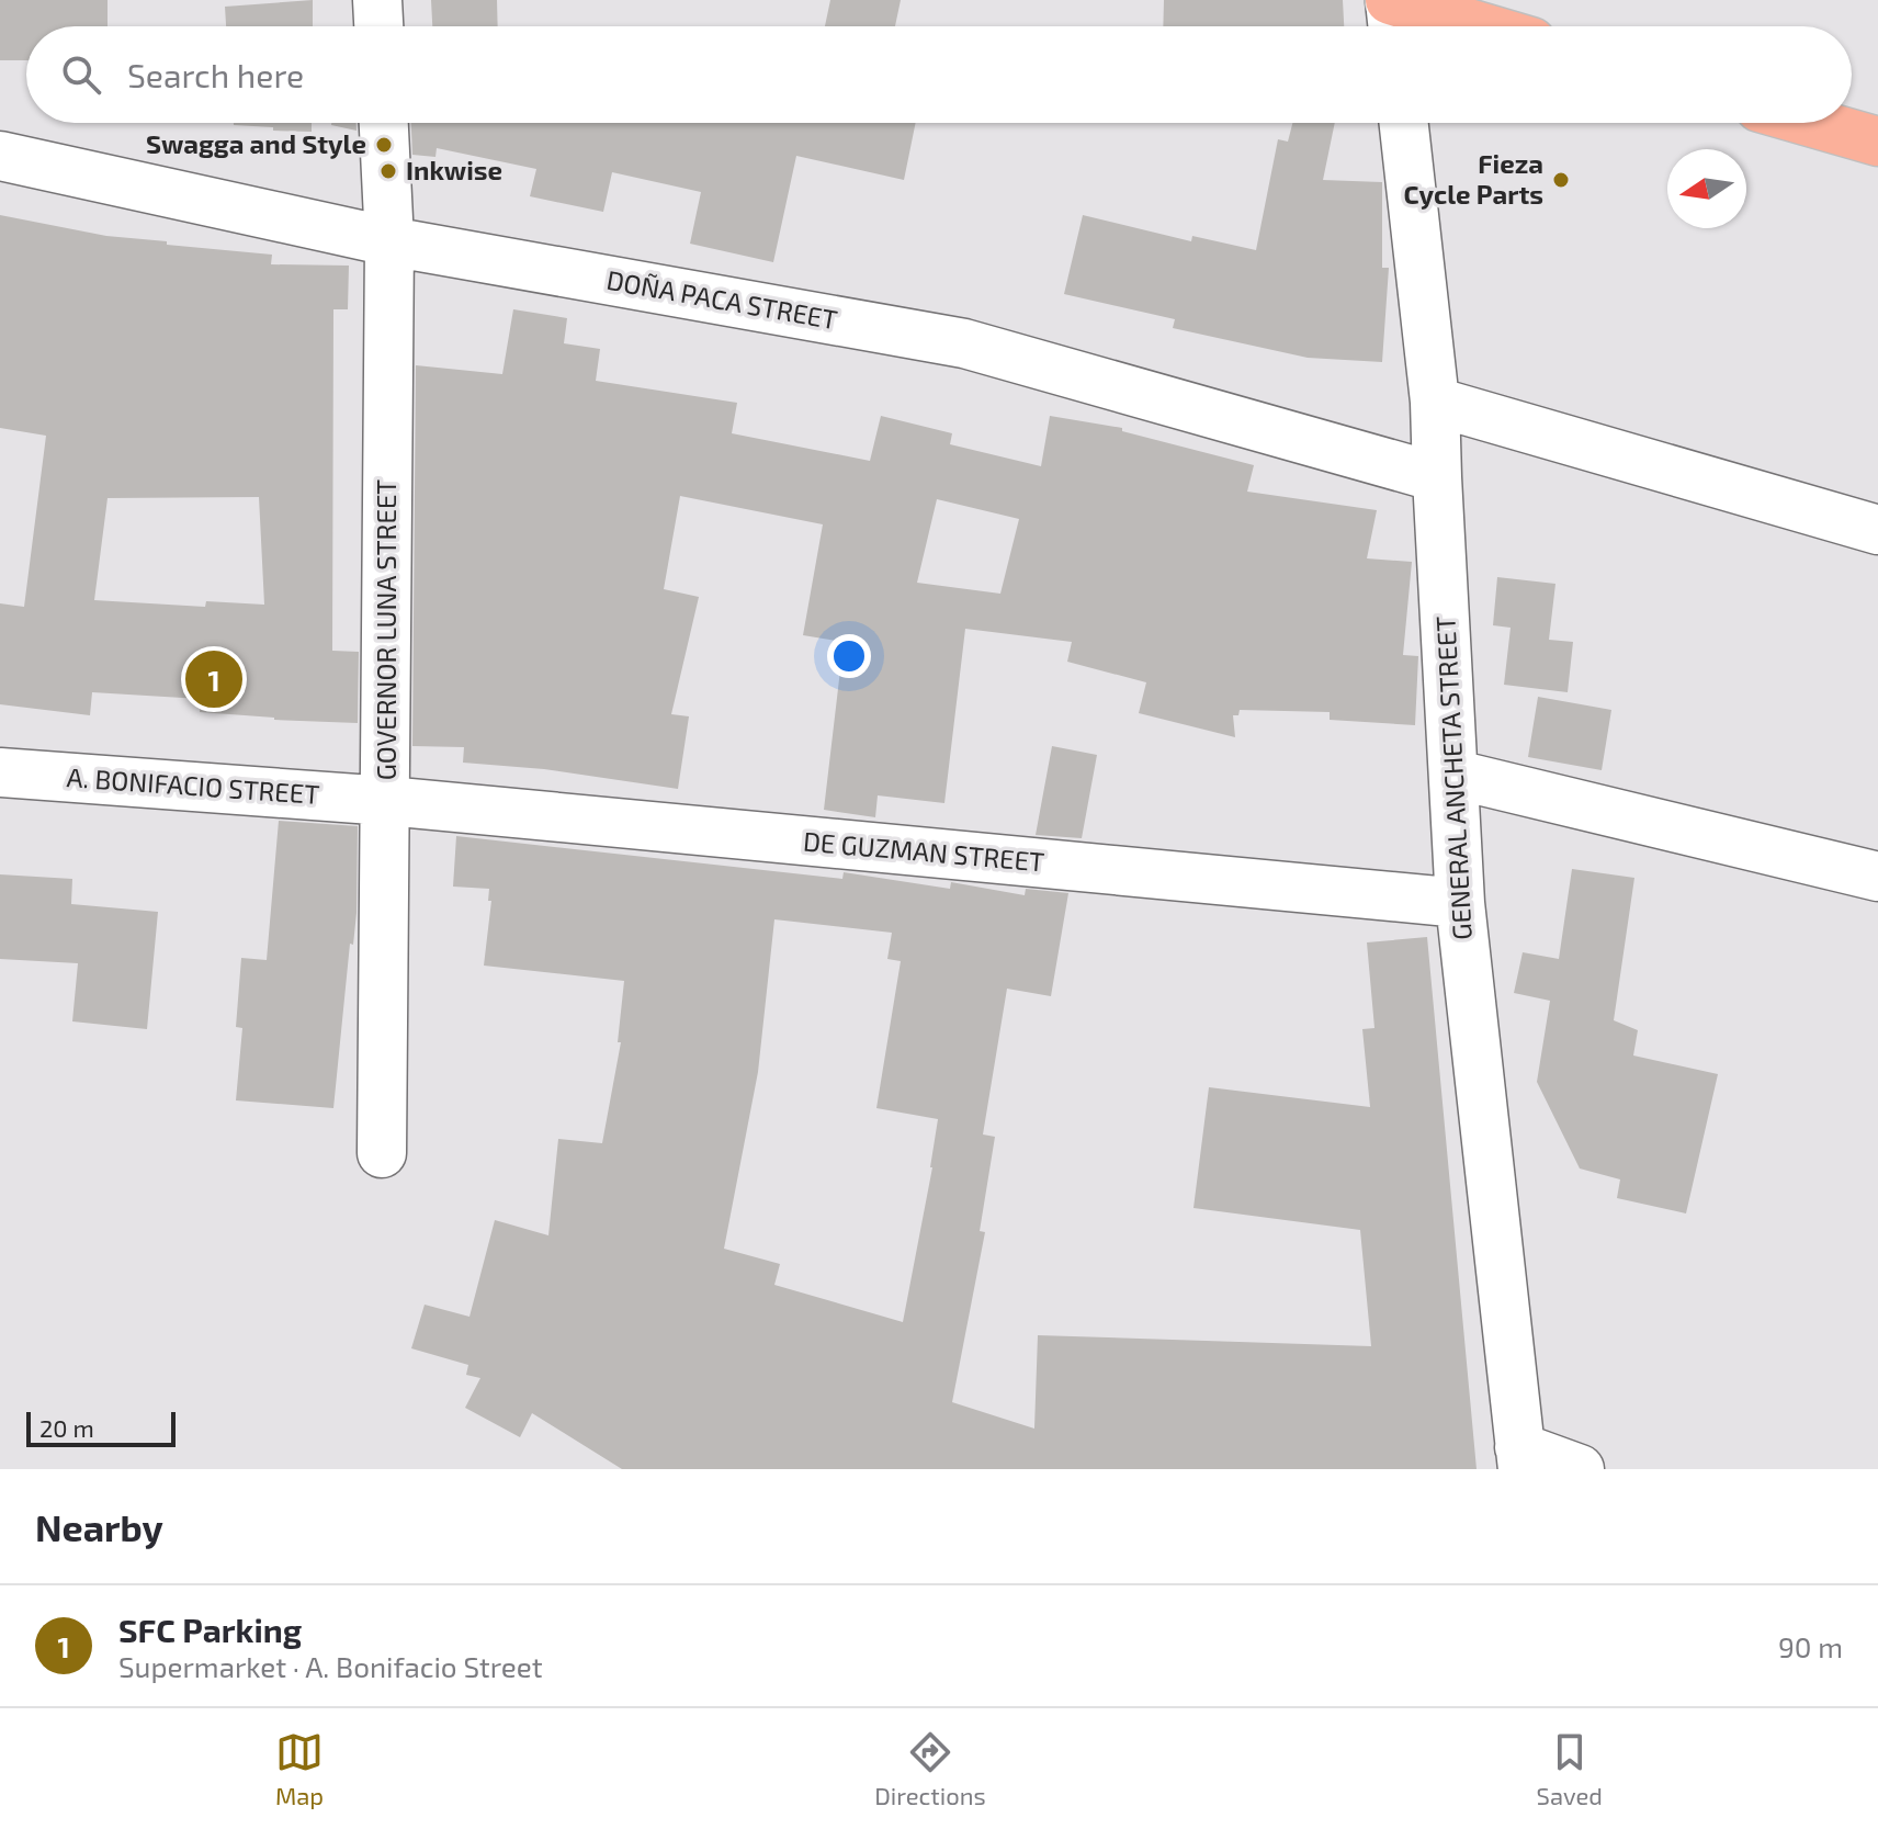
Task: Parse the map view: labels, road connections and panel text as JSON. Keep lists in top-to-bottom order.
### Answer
{
  "streets": {
    "street": [
      "DOÑA PACA STREET",
      "GOVERNOR LUNA STREET",
      "GENERAL ANCHETA STREET",
      "A. BONIFACIO STREET",
      "DE GUZMAN STREET"
    ]
  },
  "crossings": [
    ["DOÑA PACA STREET", "GOVERNOR LUNA STREET"],
    ["DOÑA PACA STREET", "GENERAL ANCHETA STREET"],
    ["GOVERNOR LUNA STREET", "A. BONIFACIO STREET"],
    ["GOVERNOR LUNA STREET", "DE GUZMAN STREET"],
    ["GENERAL ANCHETA STREET", "DE GUZMAN STREET"],
    ["A. BONIFACIO STREET", "DE GUZMAN STREET"]
  ],
  "places": ["Swagga and Style", "Inkwise", "Fieza Cycle Parts"],
  "scale_bar": "20 m",
  "north": "left",
  "page": {
    "search": "Search here",
    "pins": "1",
    "scale": "20 m",
    "heading": "Nearby",
    "list": [
      {
        "mark": "1",
        "name": "SFC Parking",
        "note": "Supermarket · A. Bonifacio Street",
        "value": "90 m"
      }
    ],
    "nav": ["Map", "Directions", "Saved"]
  }
}
